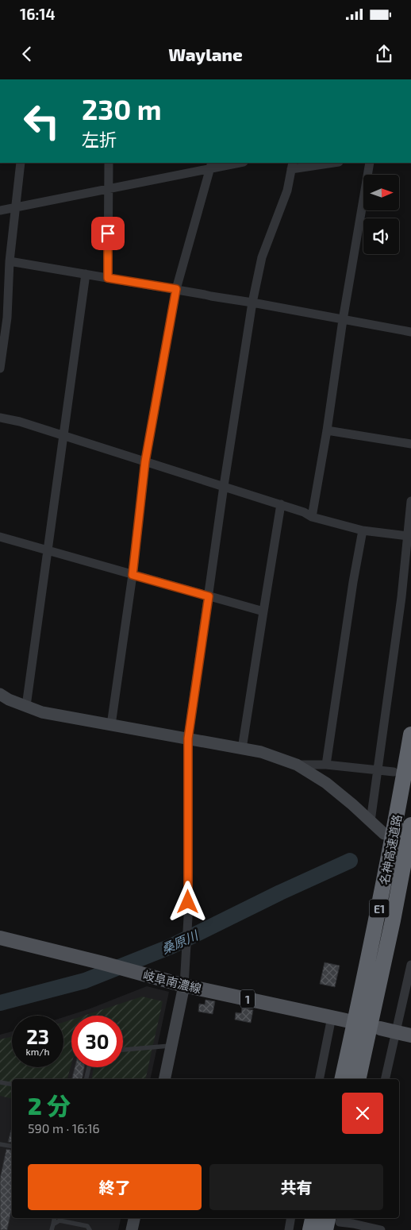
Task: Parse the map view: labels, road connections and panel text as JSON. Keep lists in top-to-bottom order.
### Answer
{
  "streets": {
    "highway": ["名神高速道路", "E1"],
    "main road": ["岐阜南濃線", "1"]
  },
  "water": ["桑原川"],
  "north": "right",
  "page": {
    "status": "16:14",
    "header": "Waylane",
    "turn": ["230 m", "左折"],
    "speed": "23 km/h",
    "limit": "30",
    "heading": ["2 分", "590 m · 16:16"],
    "buttons": ["終了", "共有"]
  }
}
